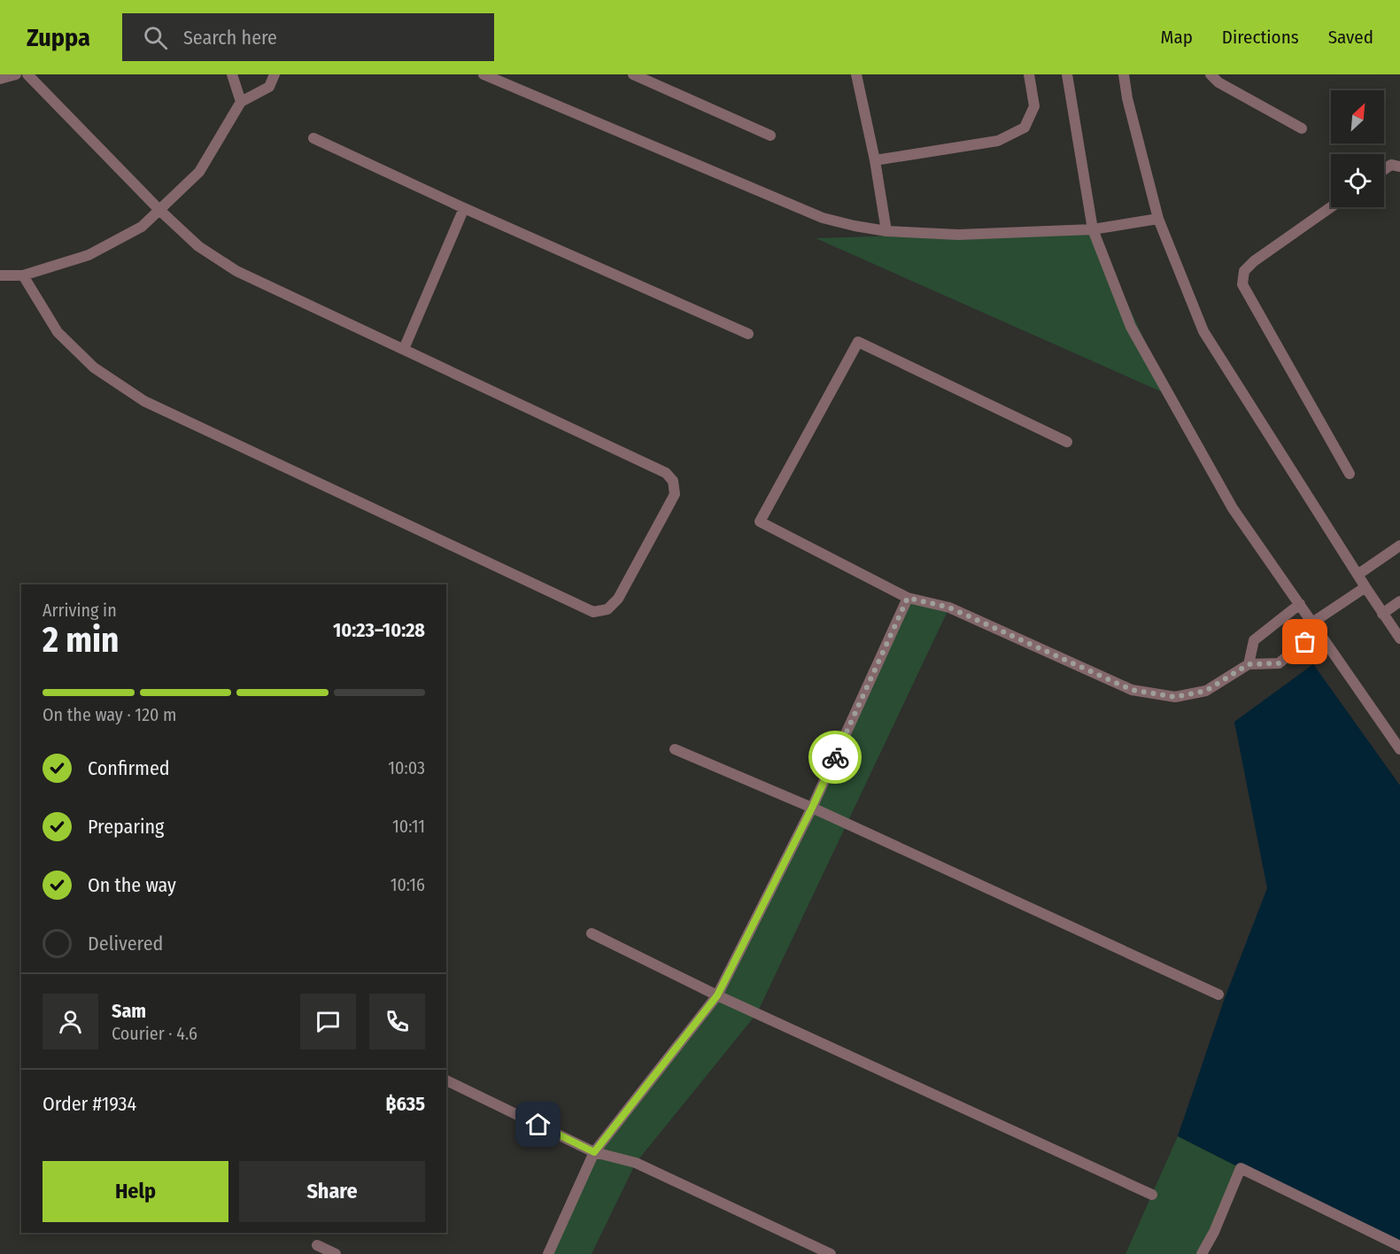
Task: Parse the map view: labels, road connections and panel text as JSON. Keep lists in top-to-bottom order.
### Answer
{
  "north": "top right",
  "page": {
    "header": "Zuppa",
    "search": "Search here",
    "nav": ["Map", "Directions", "Saved"],
    "heading": ["2 min", "Arriving in", "10:23–10:28"],
    "panel": [
      "Sam",
      "Courier · 4.6",
      "Order #1934",
      "฿635"
    ],
    "bar": "On the way · 120 m",
    "list": [
      ["Confirmed", "10:03"],
      ["Preparing", "10:11"],
      ["On the way", "10:16"],
      "Delivered"
    ],
    "buttons": ["Help", "Share"]
  }
}
